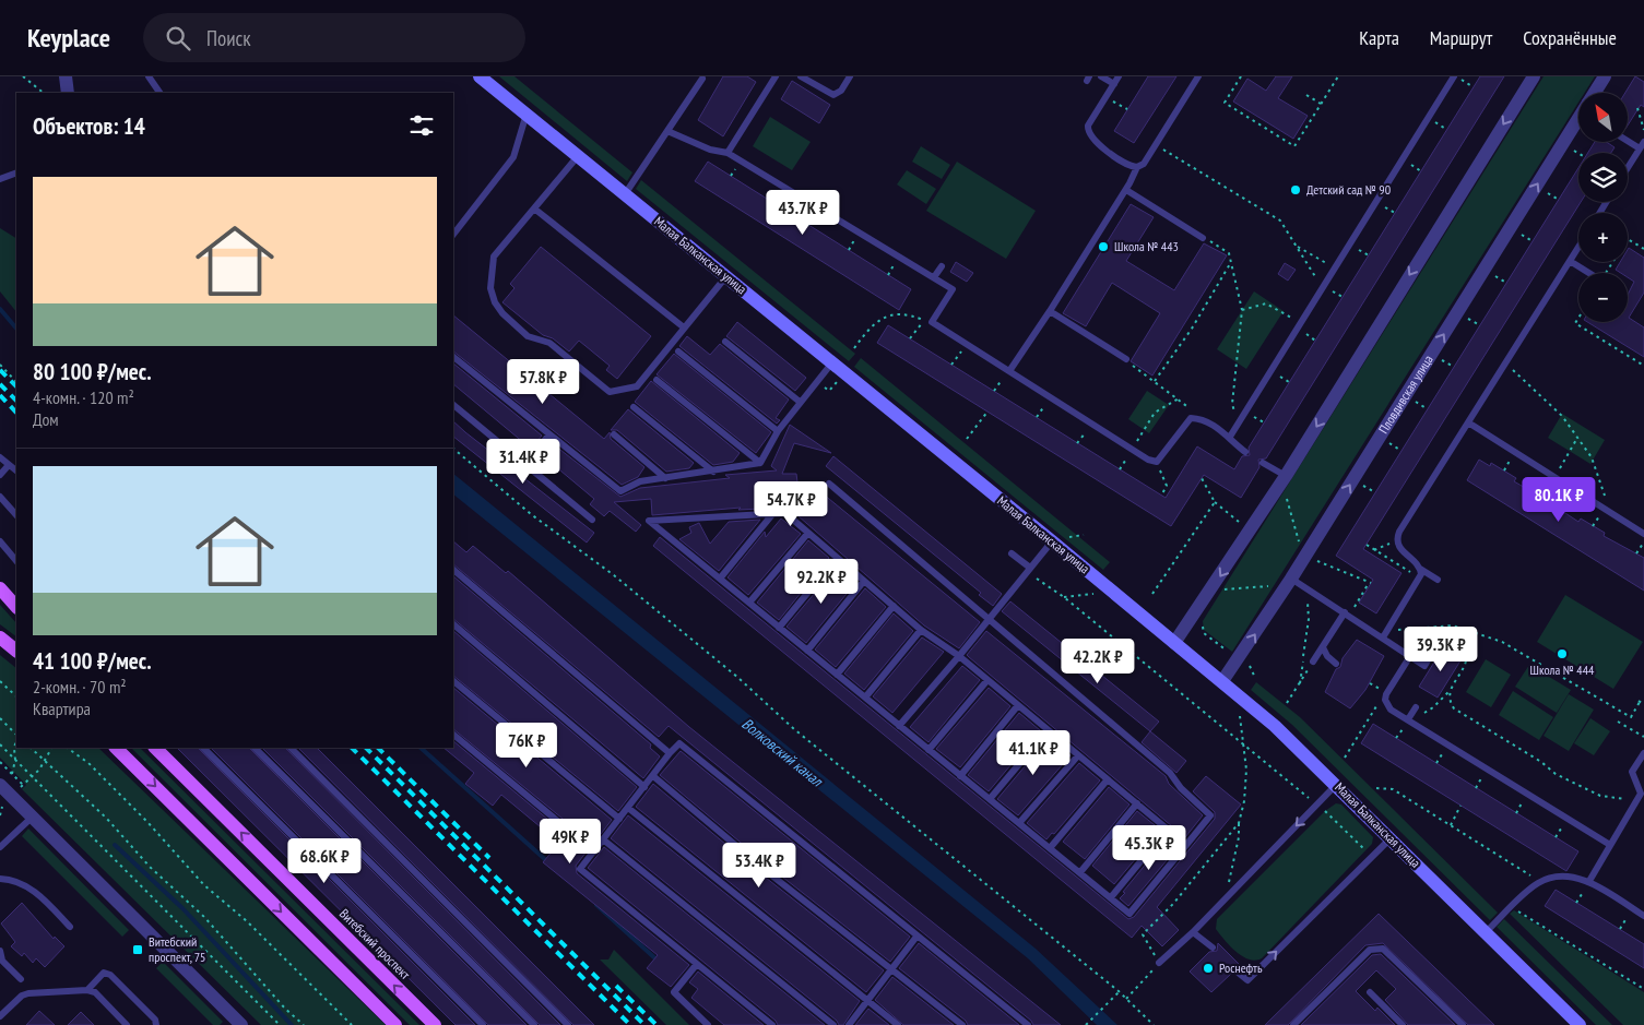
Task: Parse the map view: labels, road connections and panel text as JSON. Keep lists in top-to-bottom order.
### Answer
{
  "streets": {
    "main road": ["Витебский проспект"],
    "street": ["Малая Балканская улица", "Пловдивская улица"]
  },
  "crossings": [
    ["Малая Балканская улица", "Пловдивская улица"]
  ],
  "water": ["Волковский канал"],
  "places": {
    "other": [
      "Детский сад № 90",
      "Школа № 443",
      "Школа № 444",
      "Роснефть"
    ],
    "transit": ["Витебский проспект, 75"]
  },
  "north": "top left",
  "page": {
    "header": "Keyplace",
    "search": "Поиск",
    "nav": ["Карта", "Маршрут", "Сохранённые"],
    "map_buttons": ["+", "−"],
    "heading": "Объектов: 14",
    "list": [
      {
        "name": "80 100 ₽/мес.",
        "note": "4-комн. · 120 m² · Дом"
      },
      {
        "name": "41 100 ₽/мес.",
        "note": "2-комн. · 70 m² · Квартира"
      }
    ],
    "price": [
      "43.7K ₽",
      "57.8K ₽",
      "31.4K ₽",
      "80.1K ₽",
      "54.7K ₽",
      "92.2K ₽",
      "39.3K ₽",
      "42.2K ₽",
      "76K ₽",
      "41.1K ₽",
      "49K ₽",
      "45.3K ₽",
      "68.6K ₽",
      "53.4K ₽"
    ]
  }
}
